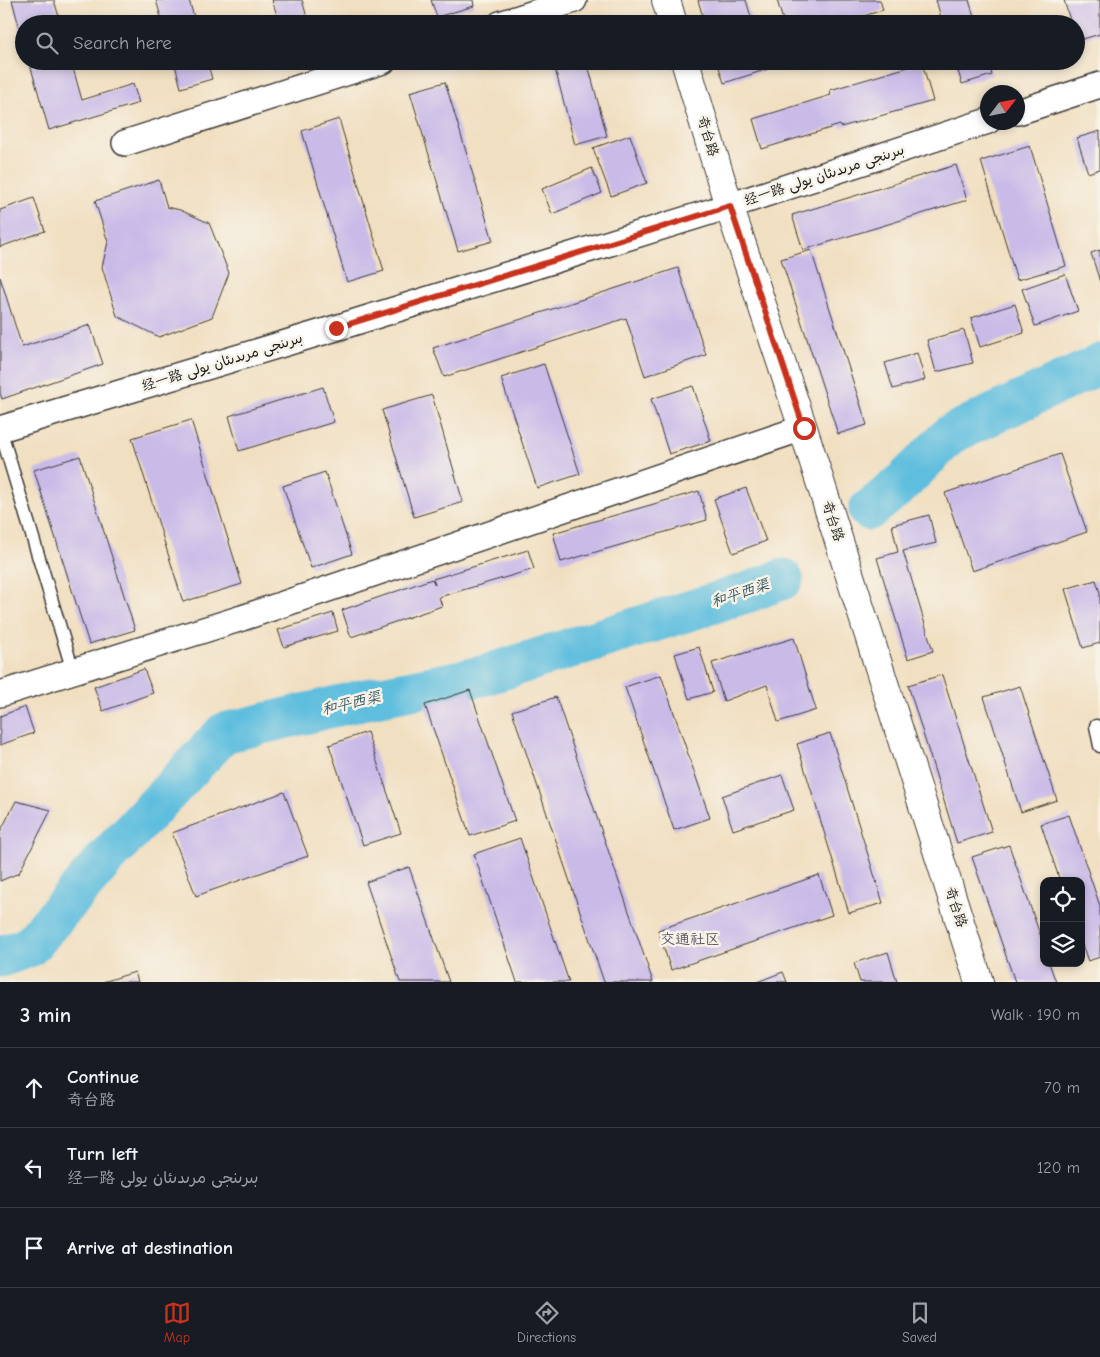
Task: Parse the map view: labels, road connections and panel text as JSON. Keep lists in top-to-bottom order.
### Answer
{
  "streets": {
    "street": ["奇台路", "经一路 بىرىنجى مرىدىئان يولى"]
  },
  "crossings": [
    ["奇台路", "经一路 بىرىنجى مرىدىئان يولى"]
  ],
  "districts": ["交通社区"],
  "water": ["和平西渠"],
  "north": "top right",
  "page": {
    "search": "Search here",
    "heading": ["3 min", "Walk · 190 m"],
    "list": [
      ["Continue", "奇台路", "70 m"],
      ["Turn left", "经一路 بىرىنجى مرىدىئان يولى", "120 m"],
      "Arrive at destination"
    ],
    "nav": ["Map", "Directions", "Saved"]
  }
}
